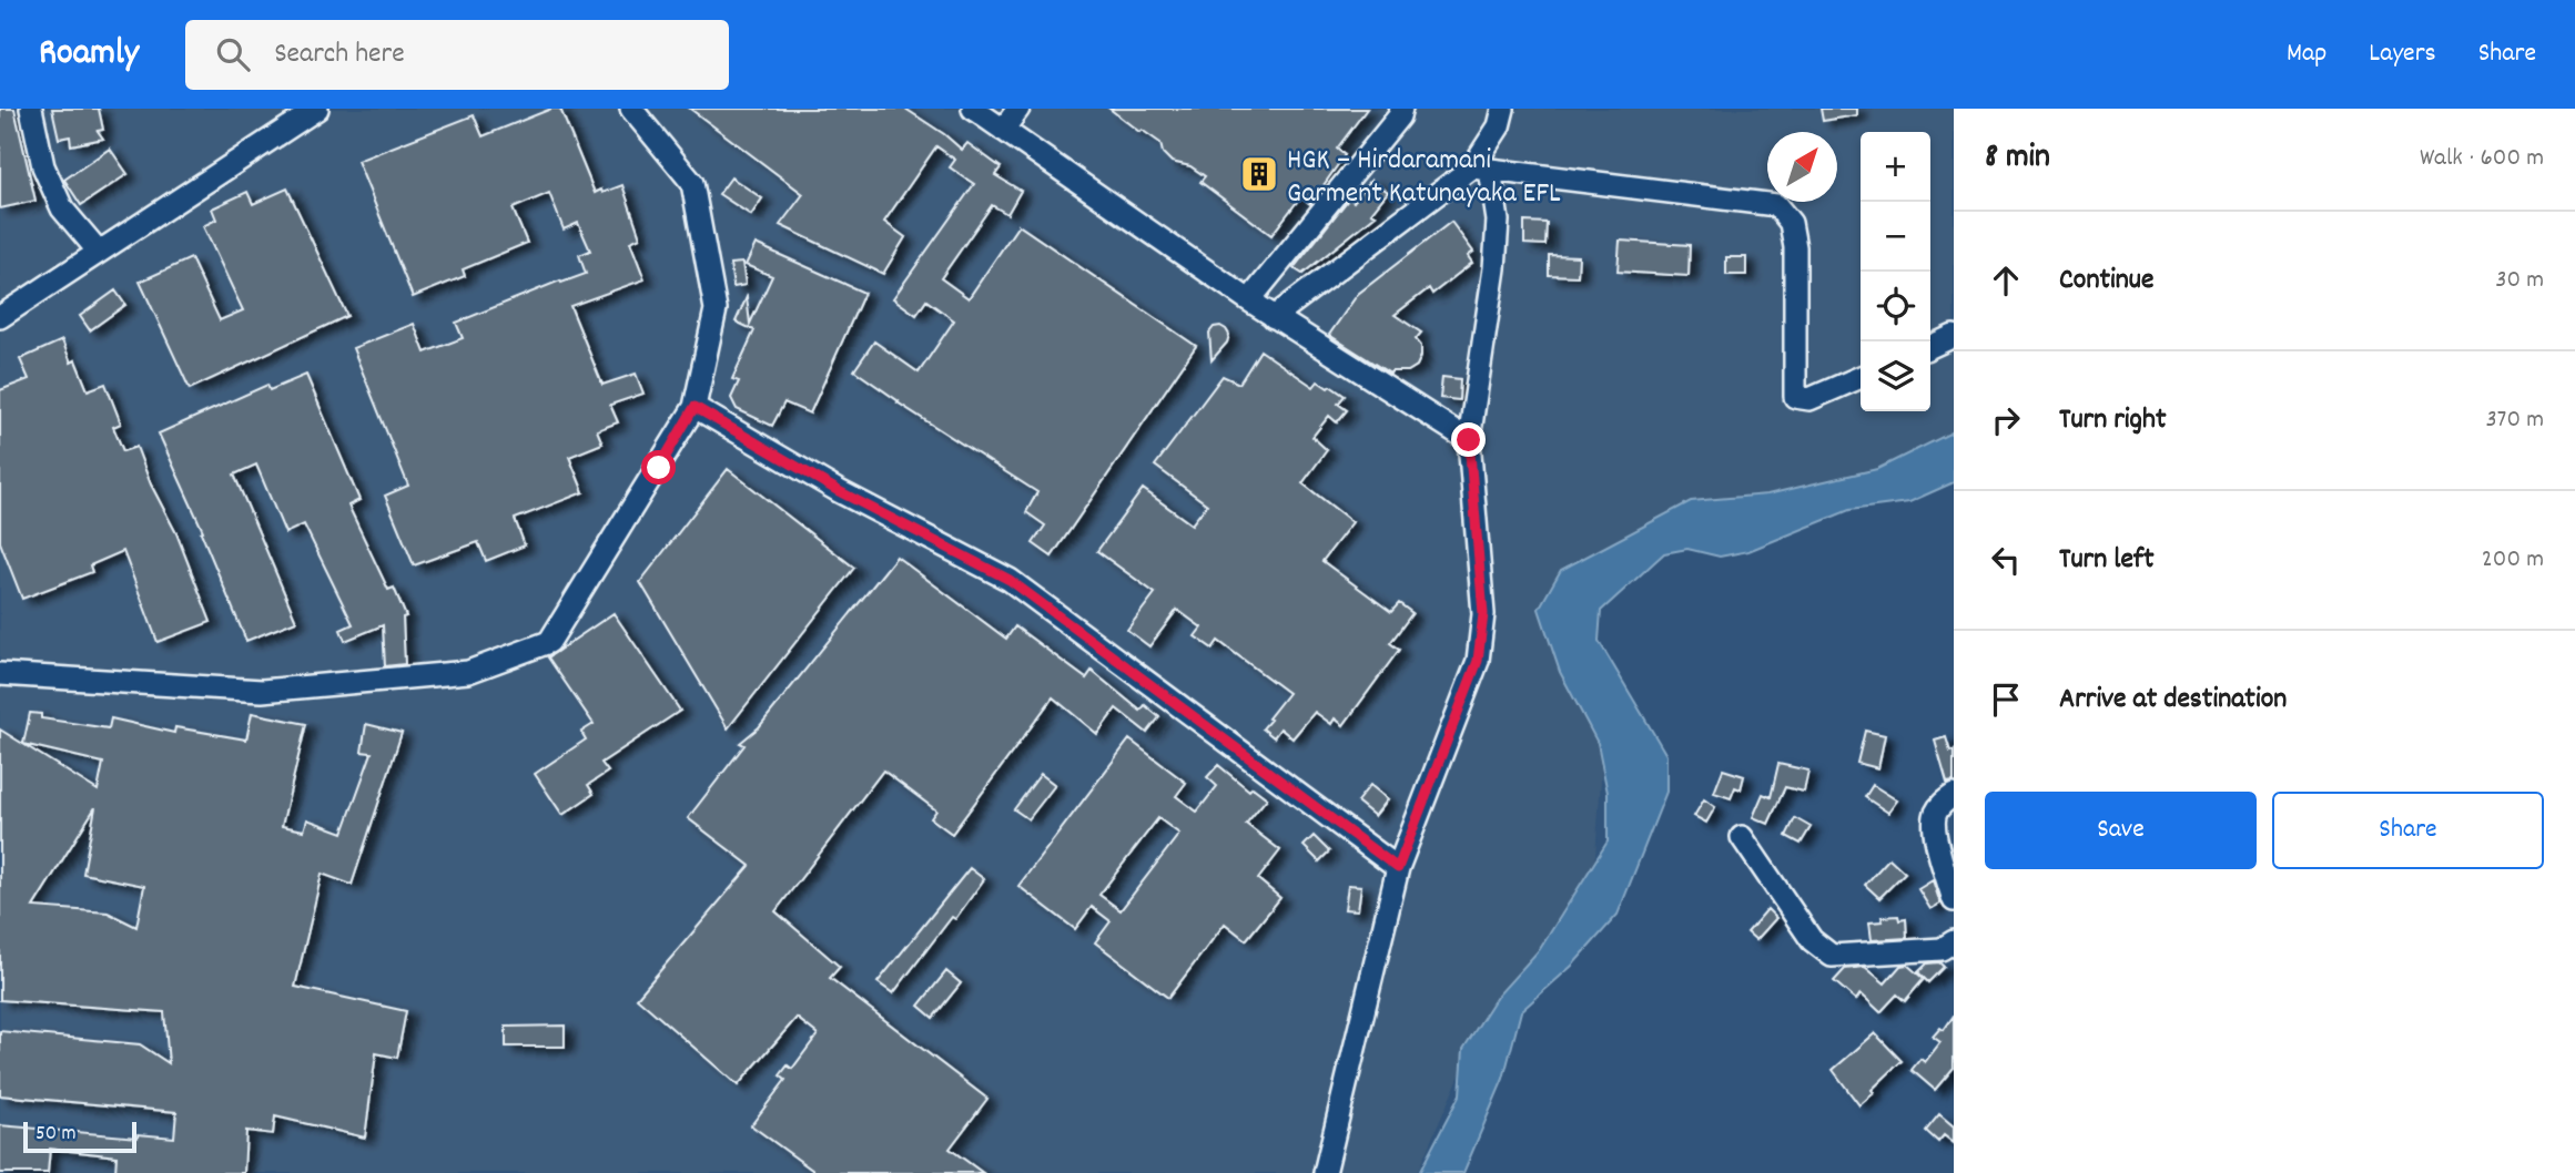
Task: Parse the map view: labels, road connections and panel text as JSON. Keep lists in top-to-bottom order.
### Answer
{
  "places": {
    "building": ["HGK – Hirdaramani Garment Katunayaka EFL"]
  },
  "scale_bar": "50 m",
  "north": "top right",
  "page": {
    "header": "Roamly",
    "search": "Search here",
    "nav": ["Map", "Layers", "Share"],
    "heading": ["8 min", "Walk · 600 m"],
    "map_buttons": ["+", "−"],
    "list": [
      ["Continue", "30 m"],
      ["Turn right", "370 m"],
      ["Turn left", "200 m"],
      "Arrive at destination"
    ],
    "buttons": ["Save", "Share"],
    "scale": "50 m"
  }
}
